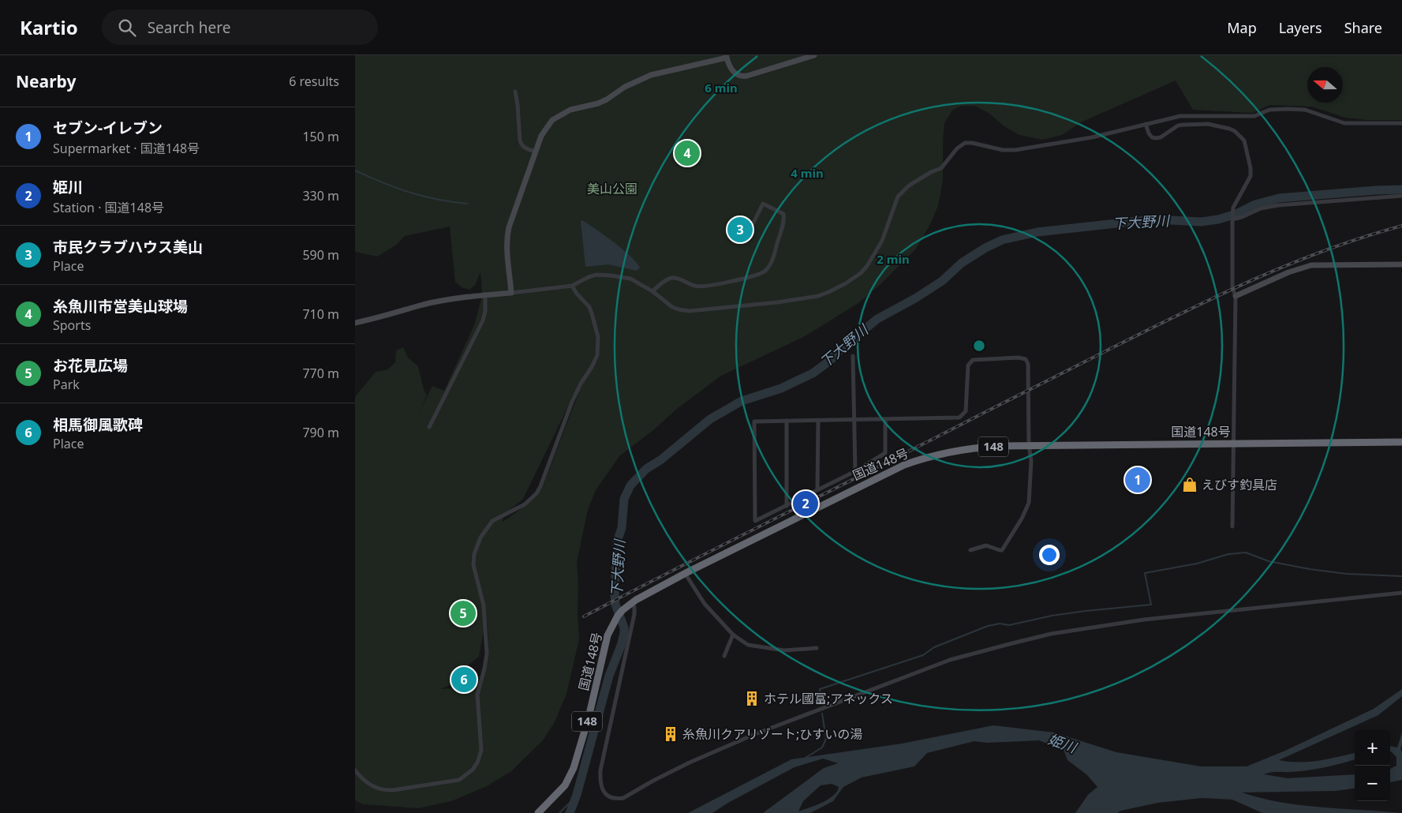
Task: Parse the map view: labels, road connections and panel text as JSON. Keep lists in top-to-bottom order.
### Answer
{
  "streets": {
    "highway": ["国道148号", "148"]
  },
  "water": ["下大野川", "姫川"],
  "parks": ["美山公園"],
  "places": {
    "shop": ["えびす釣具店"],
    "building": ["ホテル國富;アネックス", "糸魚川クアリゾート;ひすいの湯"]
  },
  "north": "left",
  "page": {
    "header": "Kartio",
    "search": "Search here",
    "nav": ["Map", "Layers", "Share"],
    "heading": ["Nearby", "6 results"],
    "list": [
      {
        "mark": "1",
        "name": "セブン-イレブン",
        "note": "Supermarket · 国道148号",
        "value": "150 m"
      },
      {
        "mark": "2",
        "name": "姫川",
        "note": "Station · 国道148号",
        "value": "330 m"
      },
      {
        "mark": "3",
        "name": "市民クラブハウス美山",
        "note": "Place",
        "value": "590 m"
      },
      {
        "mark": "4",
        "name": "糸魚川市営美山球場",
        "note": "Sports",
        "value": "710 m"
      },
      {
        "mark": "5",
        "name": "お花見広場",
        "note": "Park",
        "value": "770 m"
      },
      {
        "mark": "6",
        "name": "相馬御風歌碑",
        "note": "Place",
        "value": "790 m"
      }
    ],
    "pins": [
      "4",
      "3",
      "1",
      "2",
      "5",
      "6"
    ],
    "map_buttons": ["+", "−"]
  },
  "rings": ["6 min", "4 min", "2 min"]
}
